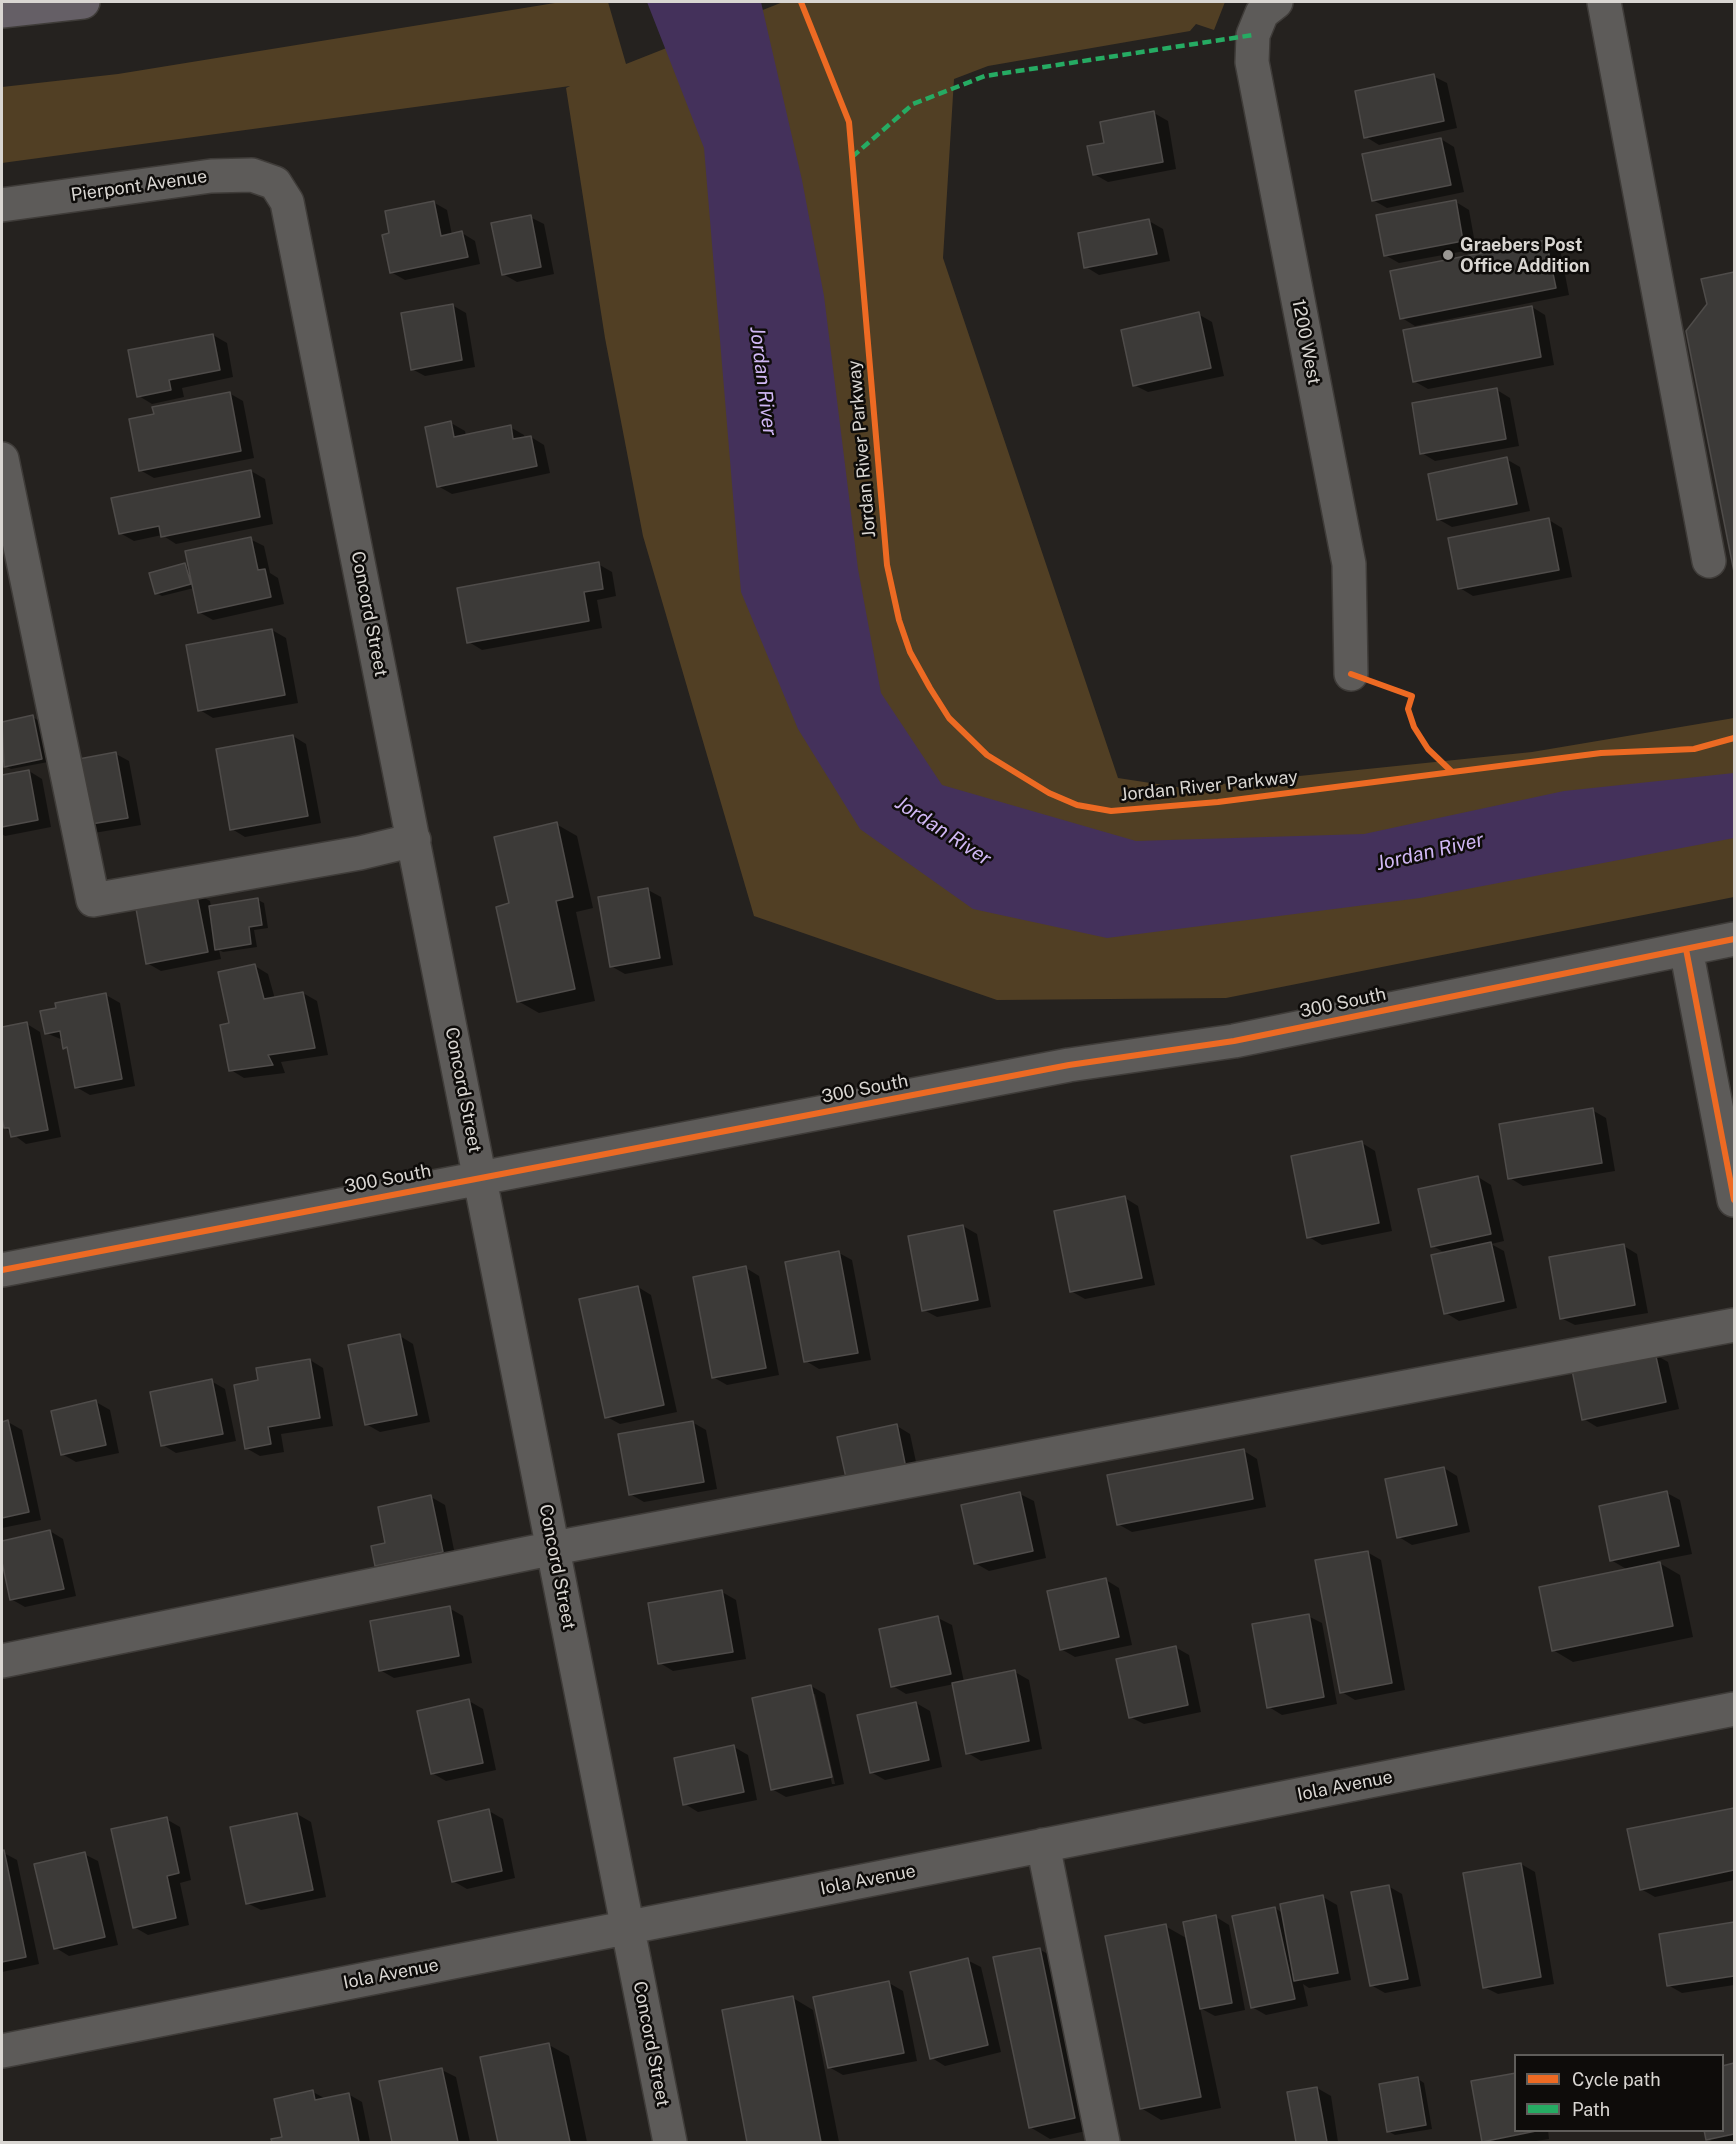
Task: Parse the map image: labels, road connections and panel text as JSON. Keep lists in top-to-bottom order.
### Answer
{
  "streets": {
    "street": [
      "Pierpont Avenue",
      "1200 West",
      "Concord Street",
      "300 South",
      "Iola Avenue"
    ],
    "cycle path": ["Jordan River Parkway"]
  },
  "crossings": [
    ["Pierpont Avenue", "Concord Street"],
    ["Concord Street", "300 South"],
    ["Concord Street", "Iola Avenue"]
  ],
  "water": ["Jordan River"],
  "places": ["Graebers Post Office Addition"],
  "legend": ["Cycle path", "Path"]
}
